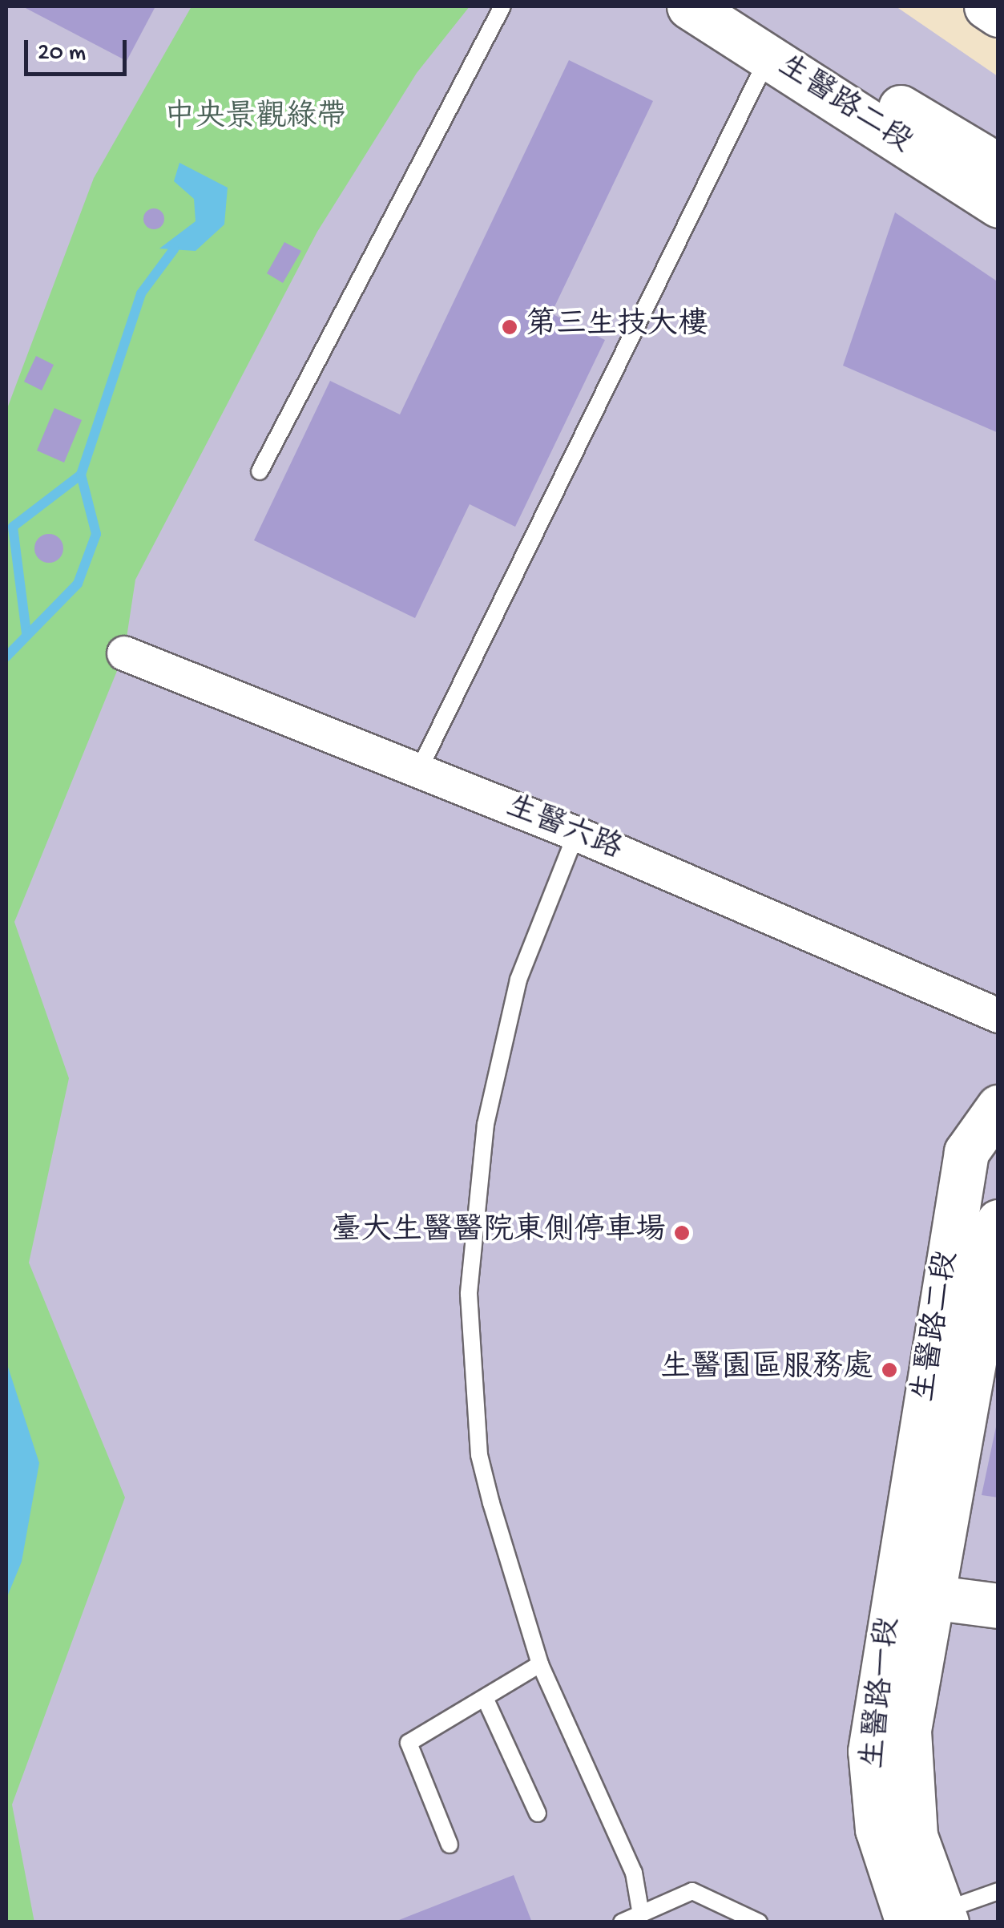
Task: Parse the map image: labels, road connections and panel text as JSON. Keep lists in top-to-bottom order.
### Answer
{
  "streets": {
    "street": ["生醫路二段", "生醫六路", "生醫路一段"]
  },
  "crossings": [
    ["生醫路二段", "生醫路一段"]
  ],
  "parks": ["中央景觀綠帶"],
  "places": ["第三生技大樓", "臺大生醫醫院東側停車場", "生醫園區服務處"],
  "scale_bar": "20 m"
}
